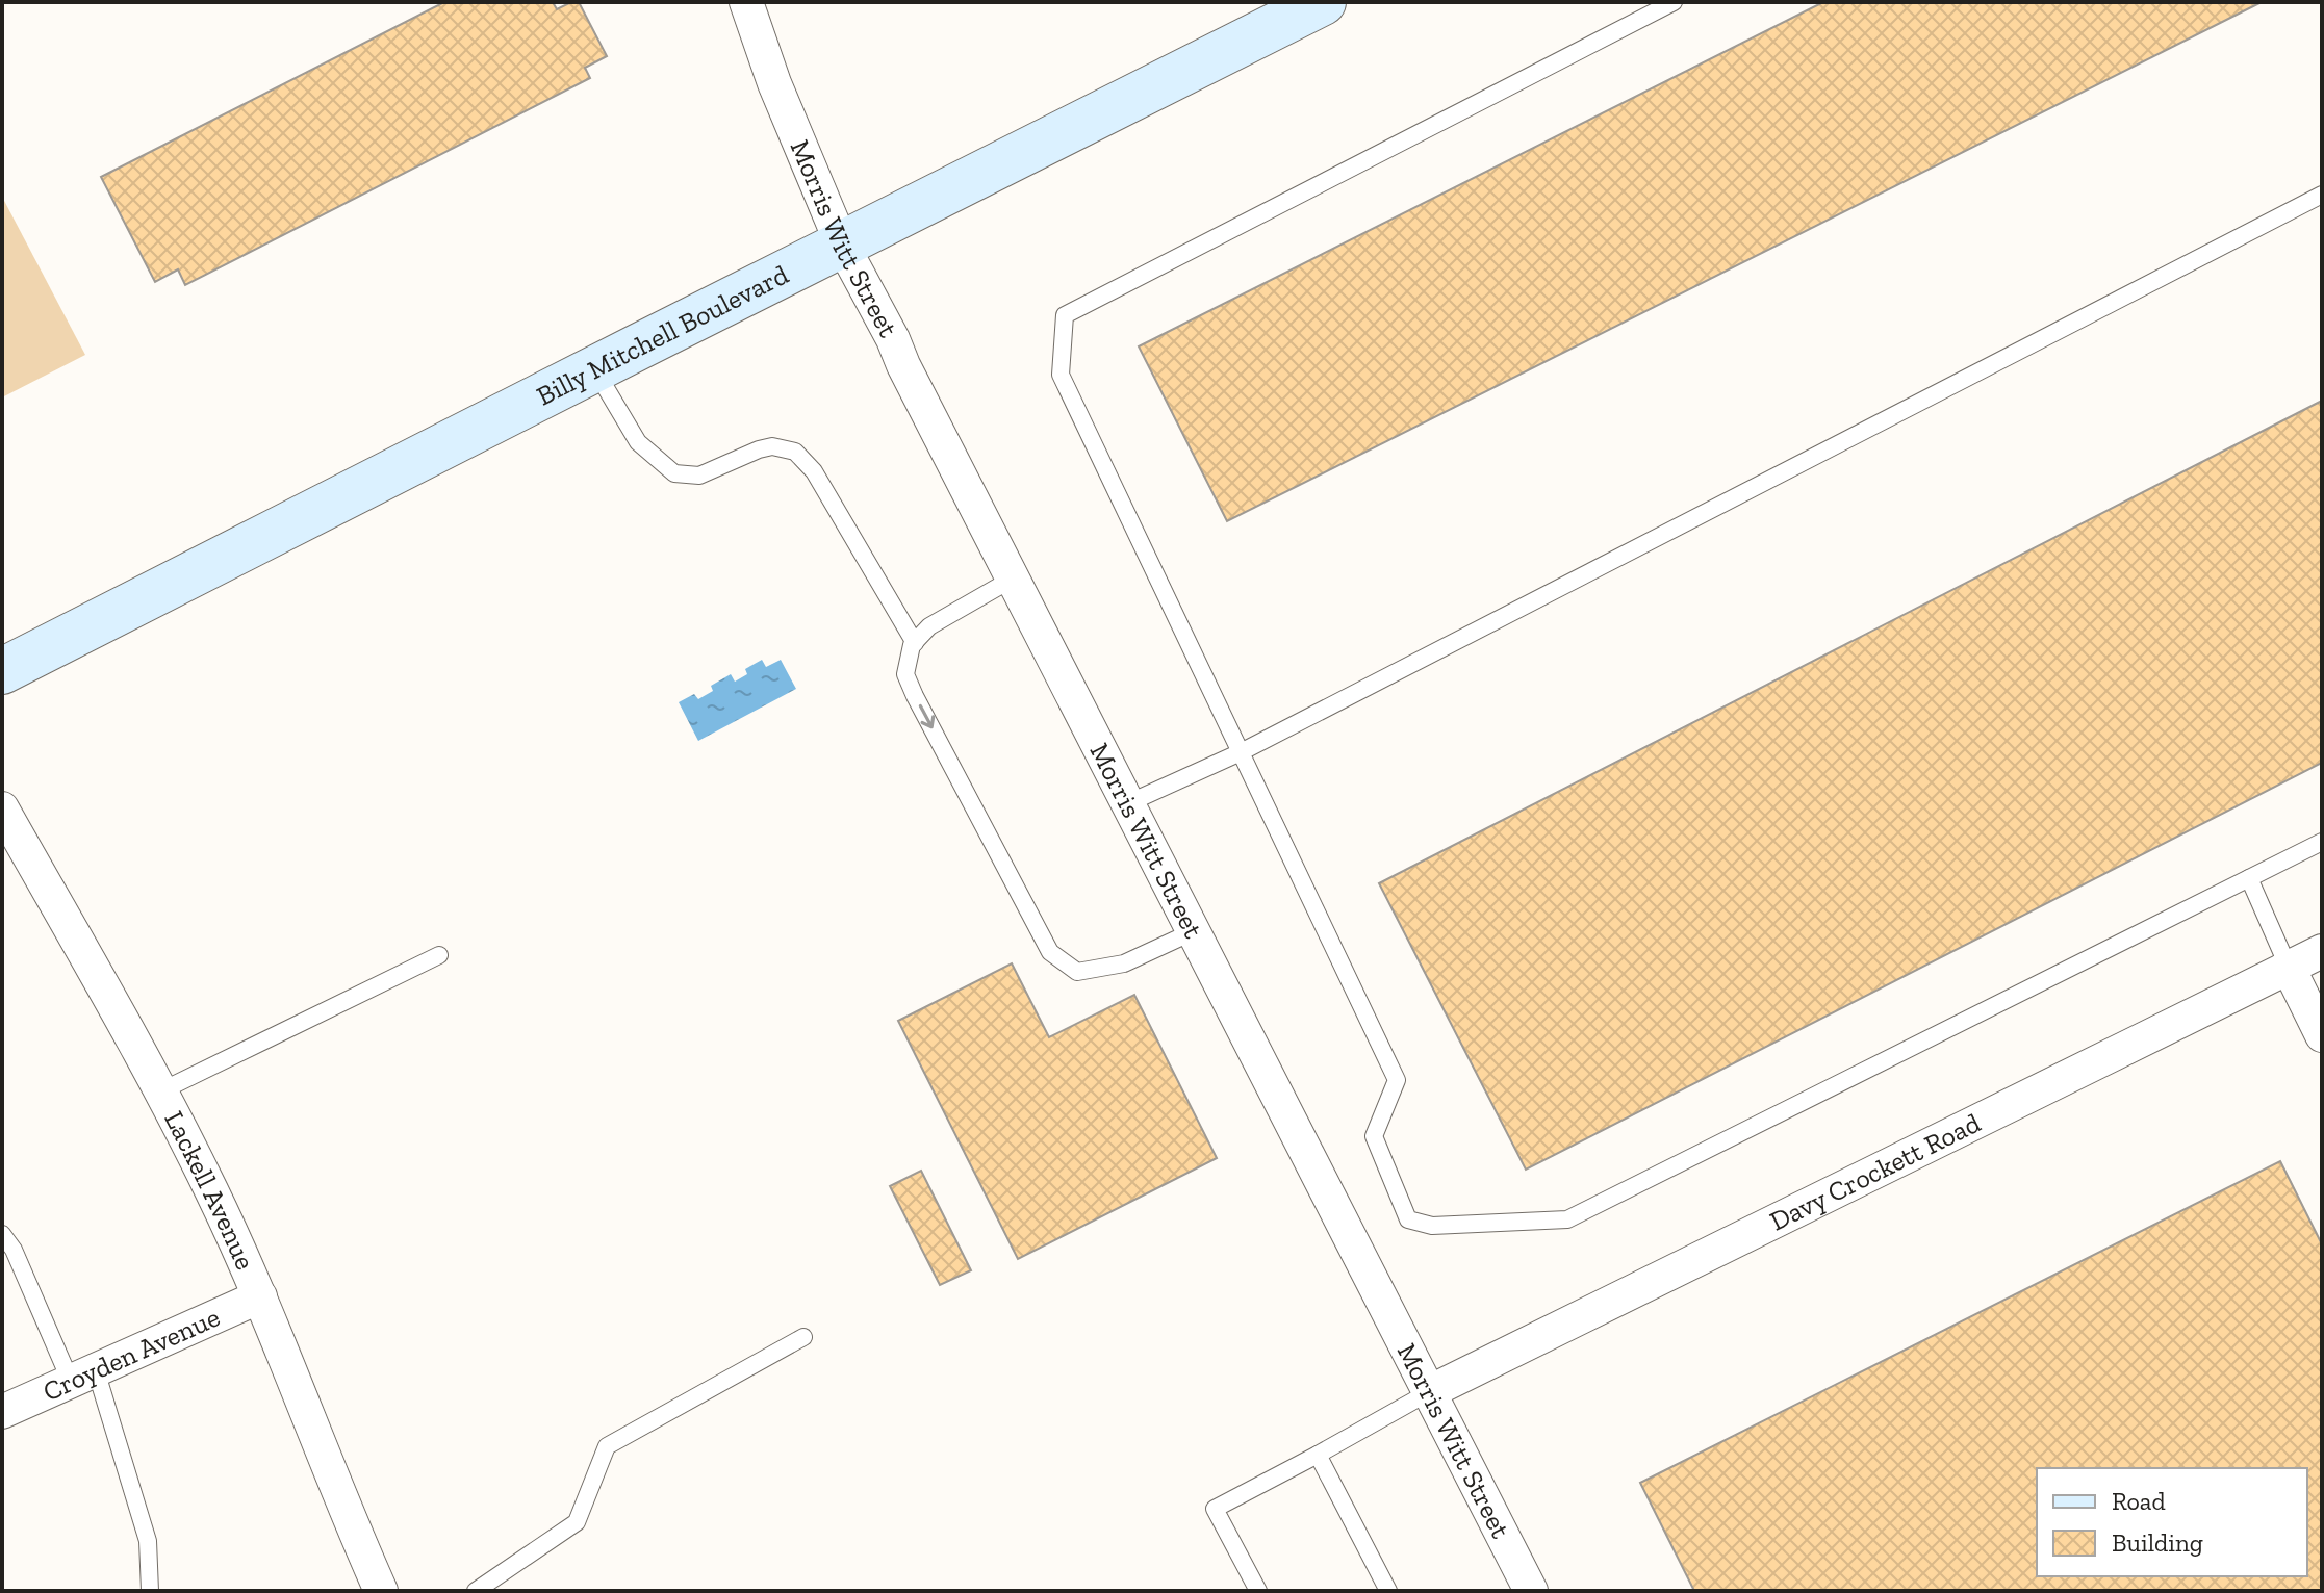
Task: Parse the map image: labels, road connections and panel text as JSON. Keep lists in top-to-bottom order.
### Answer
{
  "streets": {
    "main road": ["Billy Mitchell Boulevard"],
    "street": [
      "Morris Witt Street",
      "Davy Crockett Road",
      "Lackell Avenue",
      "Croyden Avenue"
    ]
  },
  "crossings": [
    ["Morris Witt Street", "Billy Mitchell Boulevard"],
    ["Morris Witt Street", "Davy Crockett Road"],
    ["Lackell Avenue", "Croyden Avenue"]
  ],
  "legend": ["Road", "Building"]
}
